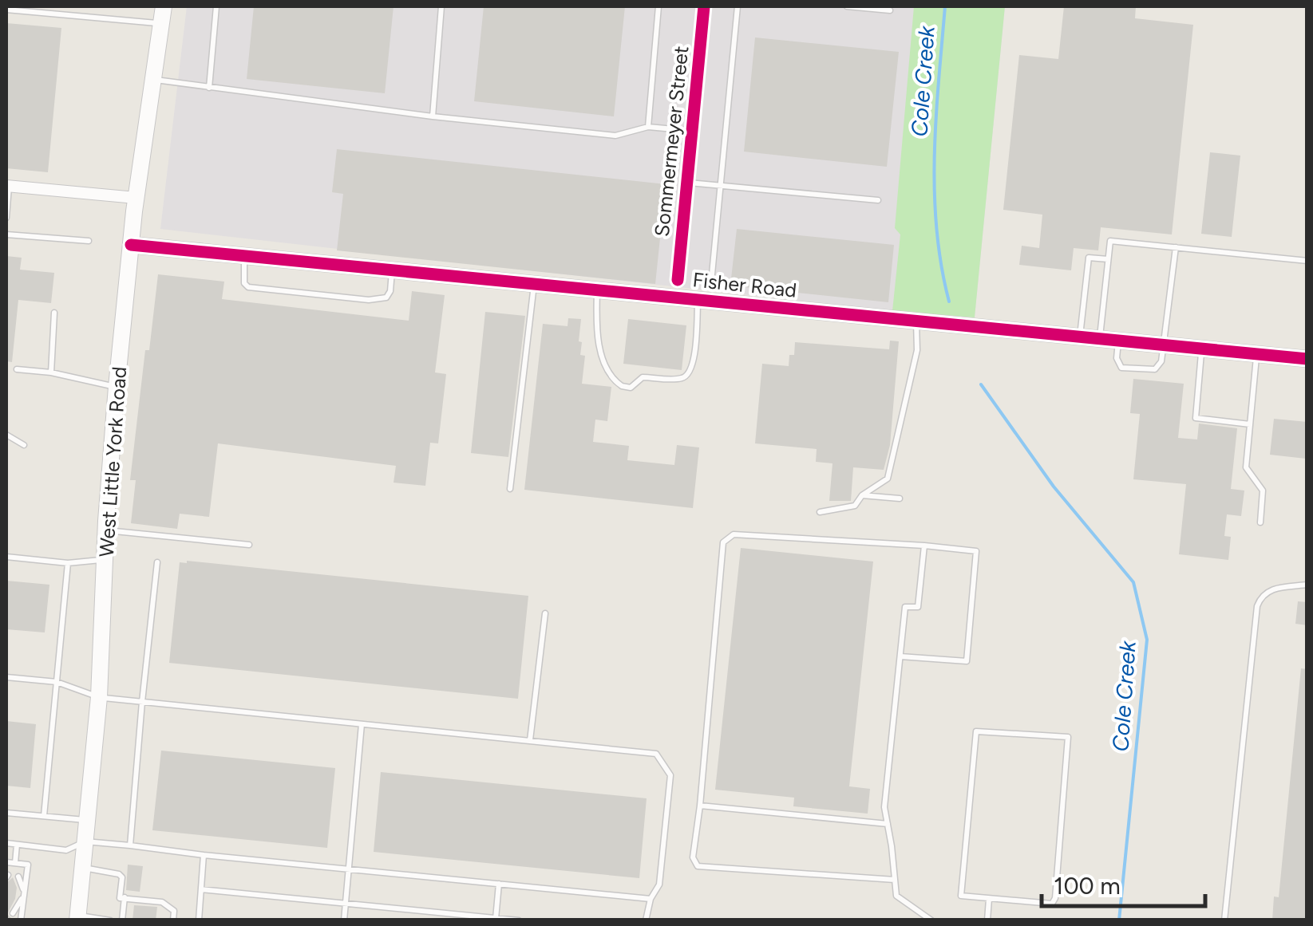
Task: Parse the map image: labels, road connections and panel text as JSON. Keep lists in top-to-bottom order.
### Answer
{
  "streets": {
    "street": ["Sommermeyer Street", "Fisher Road", "West Little York Road"]
  },
  "crossings": [
    ["Fisher Road", "West Little York Road"]
  ],
  "water": ["Cole Creek"],
  "scale_bar": "100 m"
}
